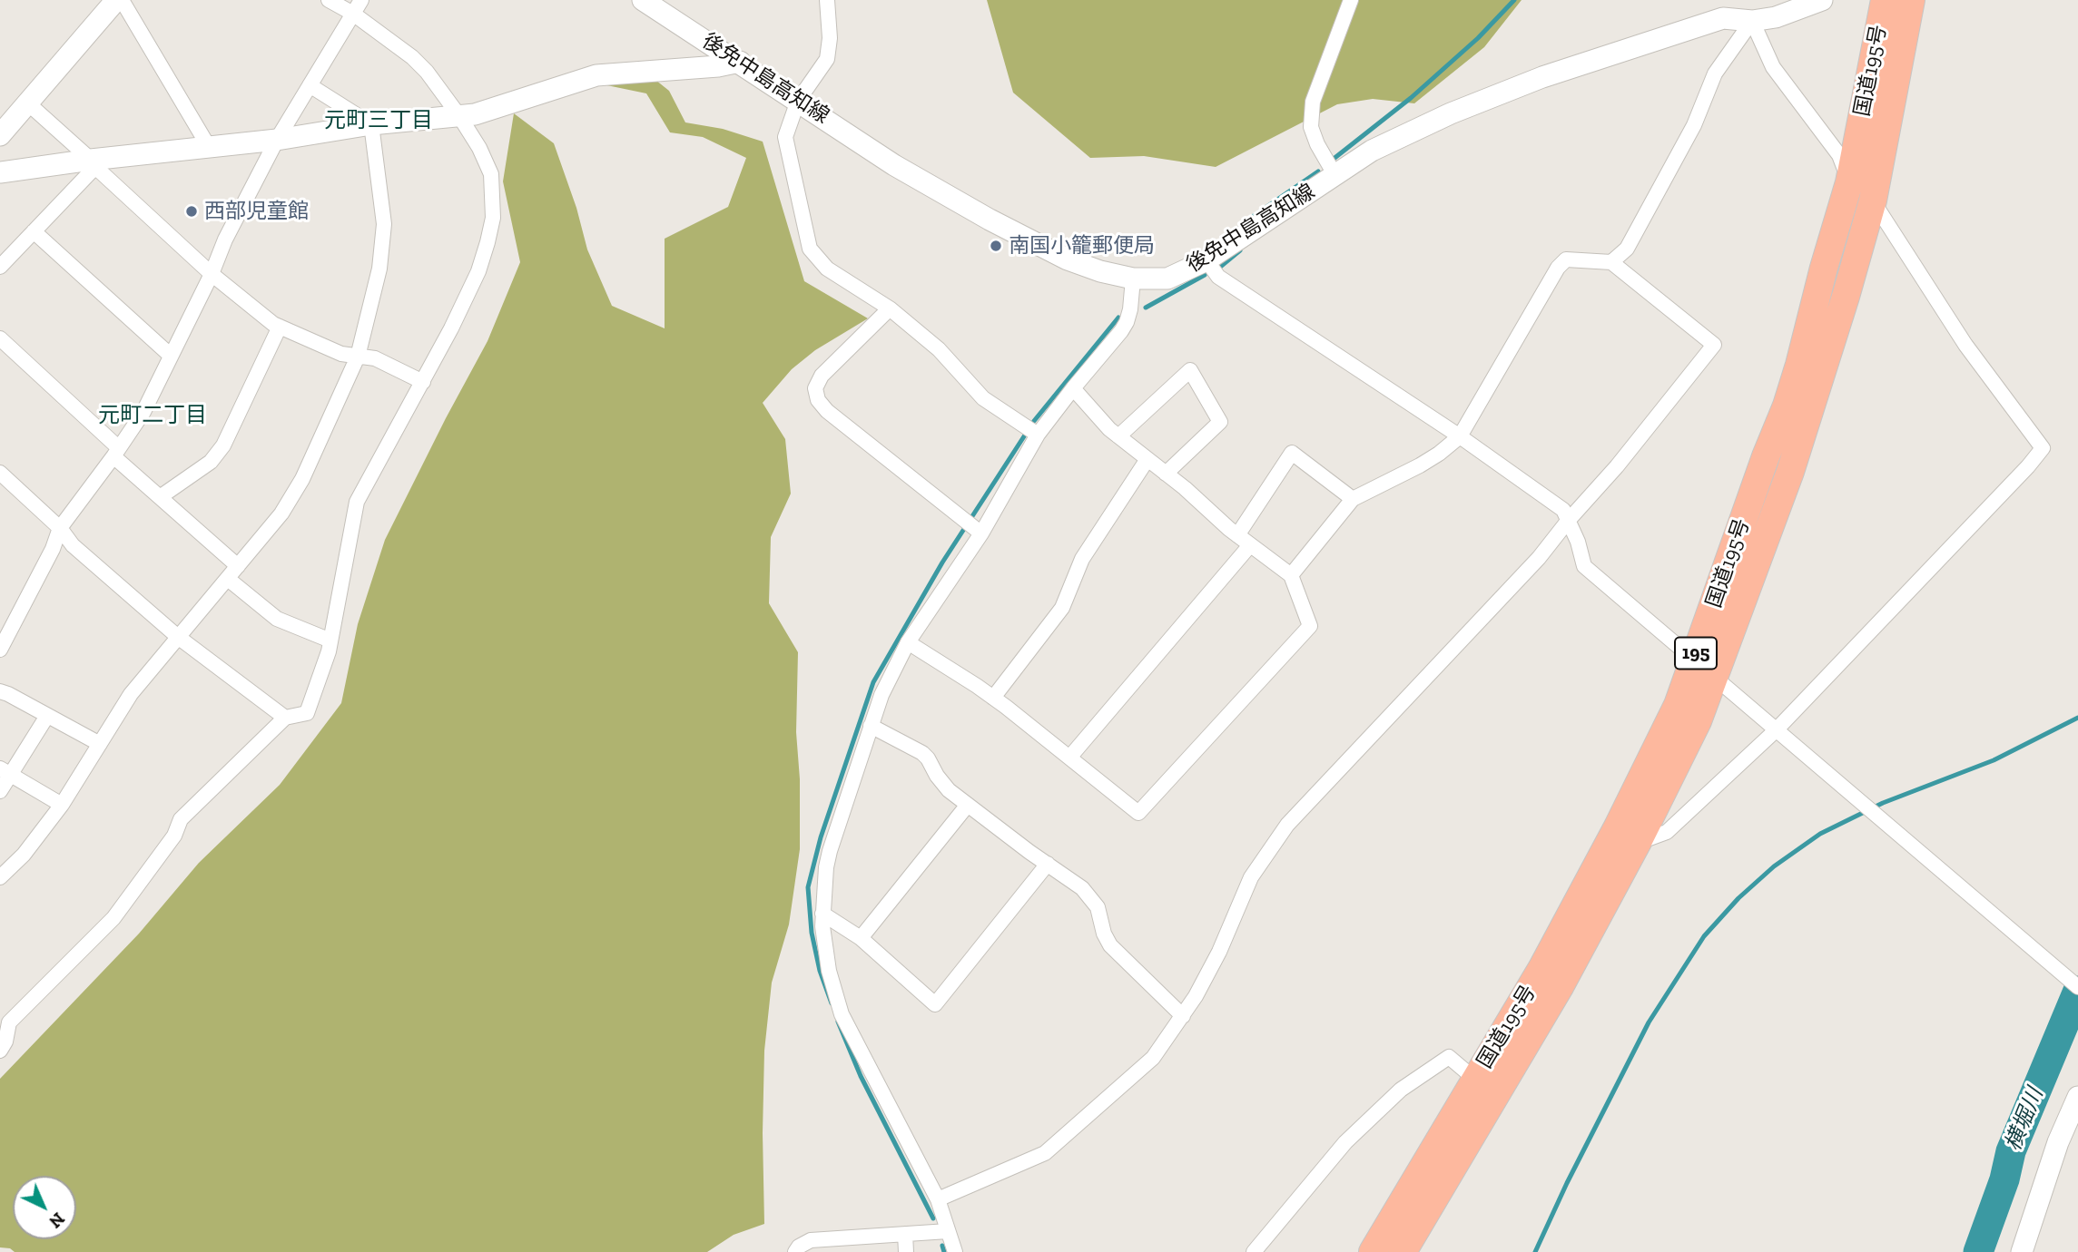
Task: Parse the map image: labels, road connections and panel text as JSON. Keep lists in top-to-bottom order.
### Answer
{
  "streets": {
    "highway": ["国道195号", "195"],
    "main road": ["後免中島高知線"]
  },
  "districts": ["元町三丁目", "元町二丁目"],
  "water": ["横堀川"],
  "places": ["西部児童館", "南国小籠郵便局"],
  "north": "bottom right"
}
